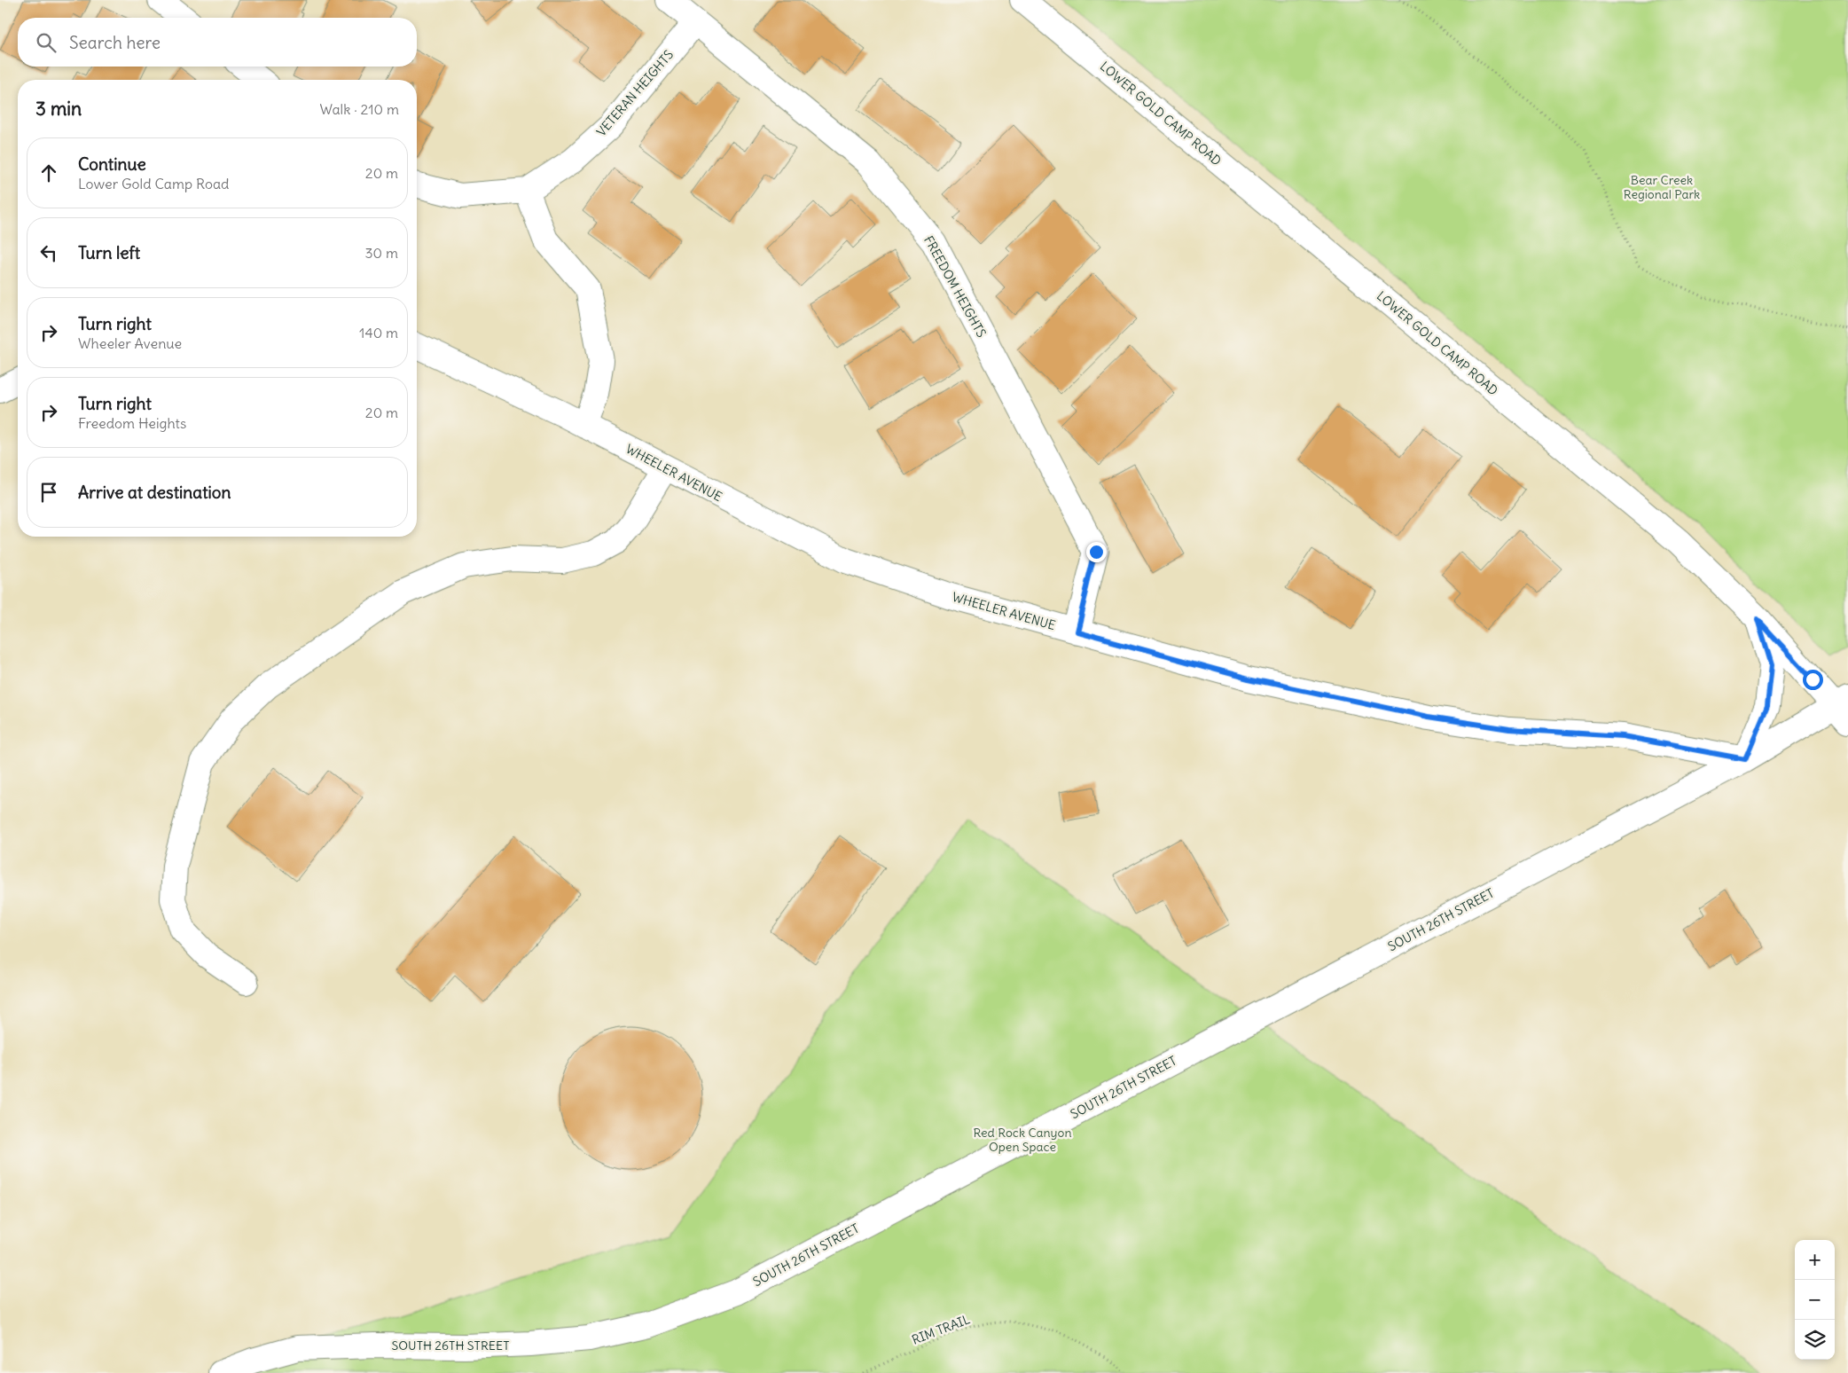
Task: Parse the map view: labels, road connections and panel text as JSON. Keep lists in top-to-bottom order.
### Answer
{
  "streets": {
    "street": [
      "VETERAN HEIGHTS",
      "LOWER GOLD CAMP ROAD",
      "FREEDOM HEIGHTS",
      "WHEELER AVENUE",
      "SOUTH 26TH STREET"
    ],
    "path": ["RIM TRAIL"]
  },
  "crossings": [
    ["VETERAN HEIGHTS", "FREEDOM HEIGHTS"],
    ["LOWER GOLD CAMP ROAD", "SOUTH 26TH STREET"],
    ["FREEDOM HEIGHTS", "WHEELER AVENUE"],
    ["WHEELER AVENUE", "SOUTH 26TH STREET"]
  ],
  "parks": ["Bear Creek Regional Park", "Red Rock Canyon Open Space"],
  "page": {
    "search": "Search here",
    "heading": ["3 min", "Walk · 210 m"],
    "list": [
      ["Continue", "Lower Gold Camp Road", "20 m"],
      ["Turn left", "30 m"],
      ["Turn right", "Wheeler Avenue", "140 m"],
      ["Turn right", "Freedom Heights", "20 m"],
      "Arrive at destination"
    ],
    "map_buttons": ["+", "−"]
  }
}
